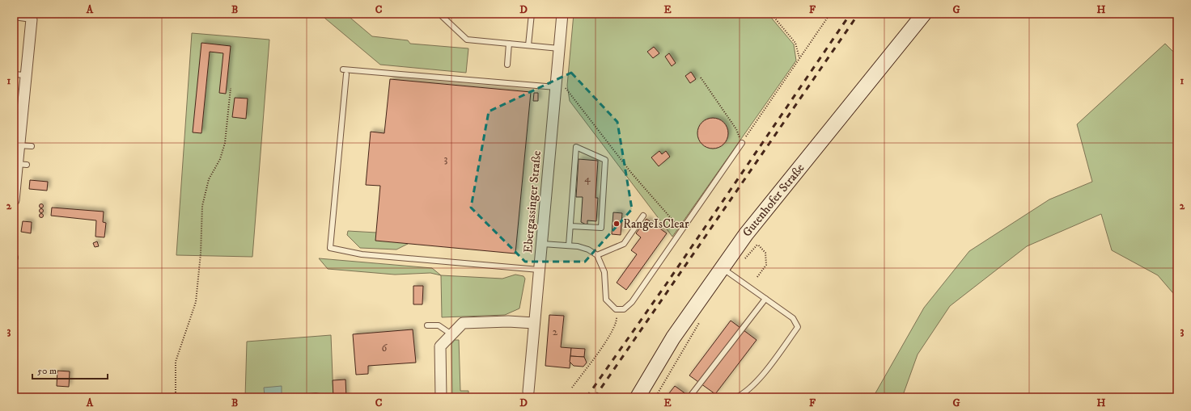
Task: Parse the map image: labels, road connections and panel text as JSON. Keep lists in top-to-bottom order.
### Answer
{
  "streets": {
    "street": ["Gutenhofer Straße", "Ebergassinger Straße"]
  },
  "places": ["RangeIsClear"],
  "house_numbers": [
    "3",
    "4",
    "2",
    "6"
  ],
  "scale_bar": "50 m",
  "grid": {
    "columns": [
      "A",
      "B",
      "C",
      "D",
      "E",
      "F",
      "G",
      "H"
    ],
    "rows": ["1", "2", "3"]
  }
}
